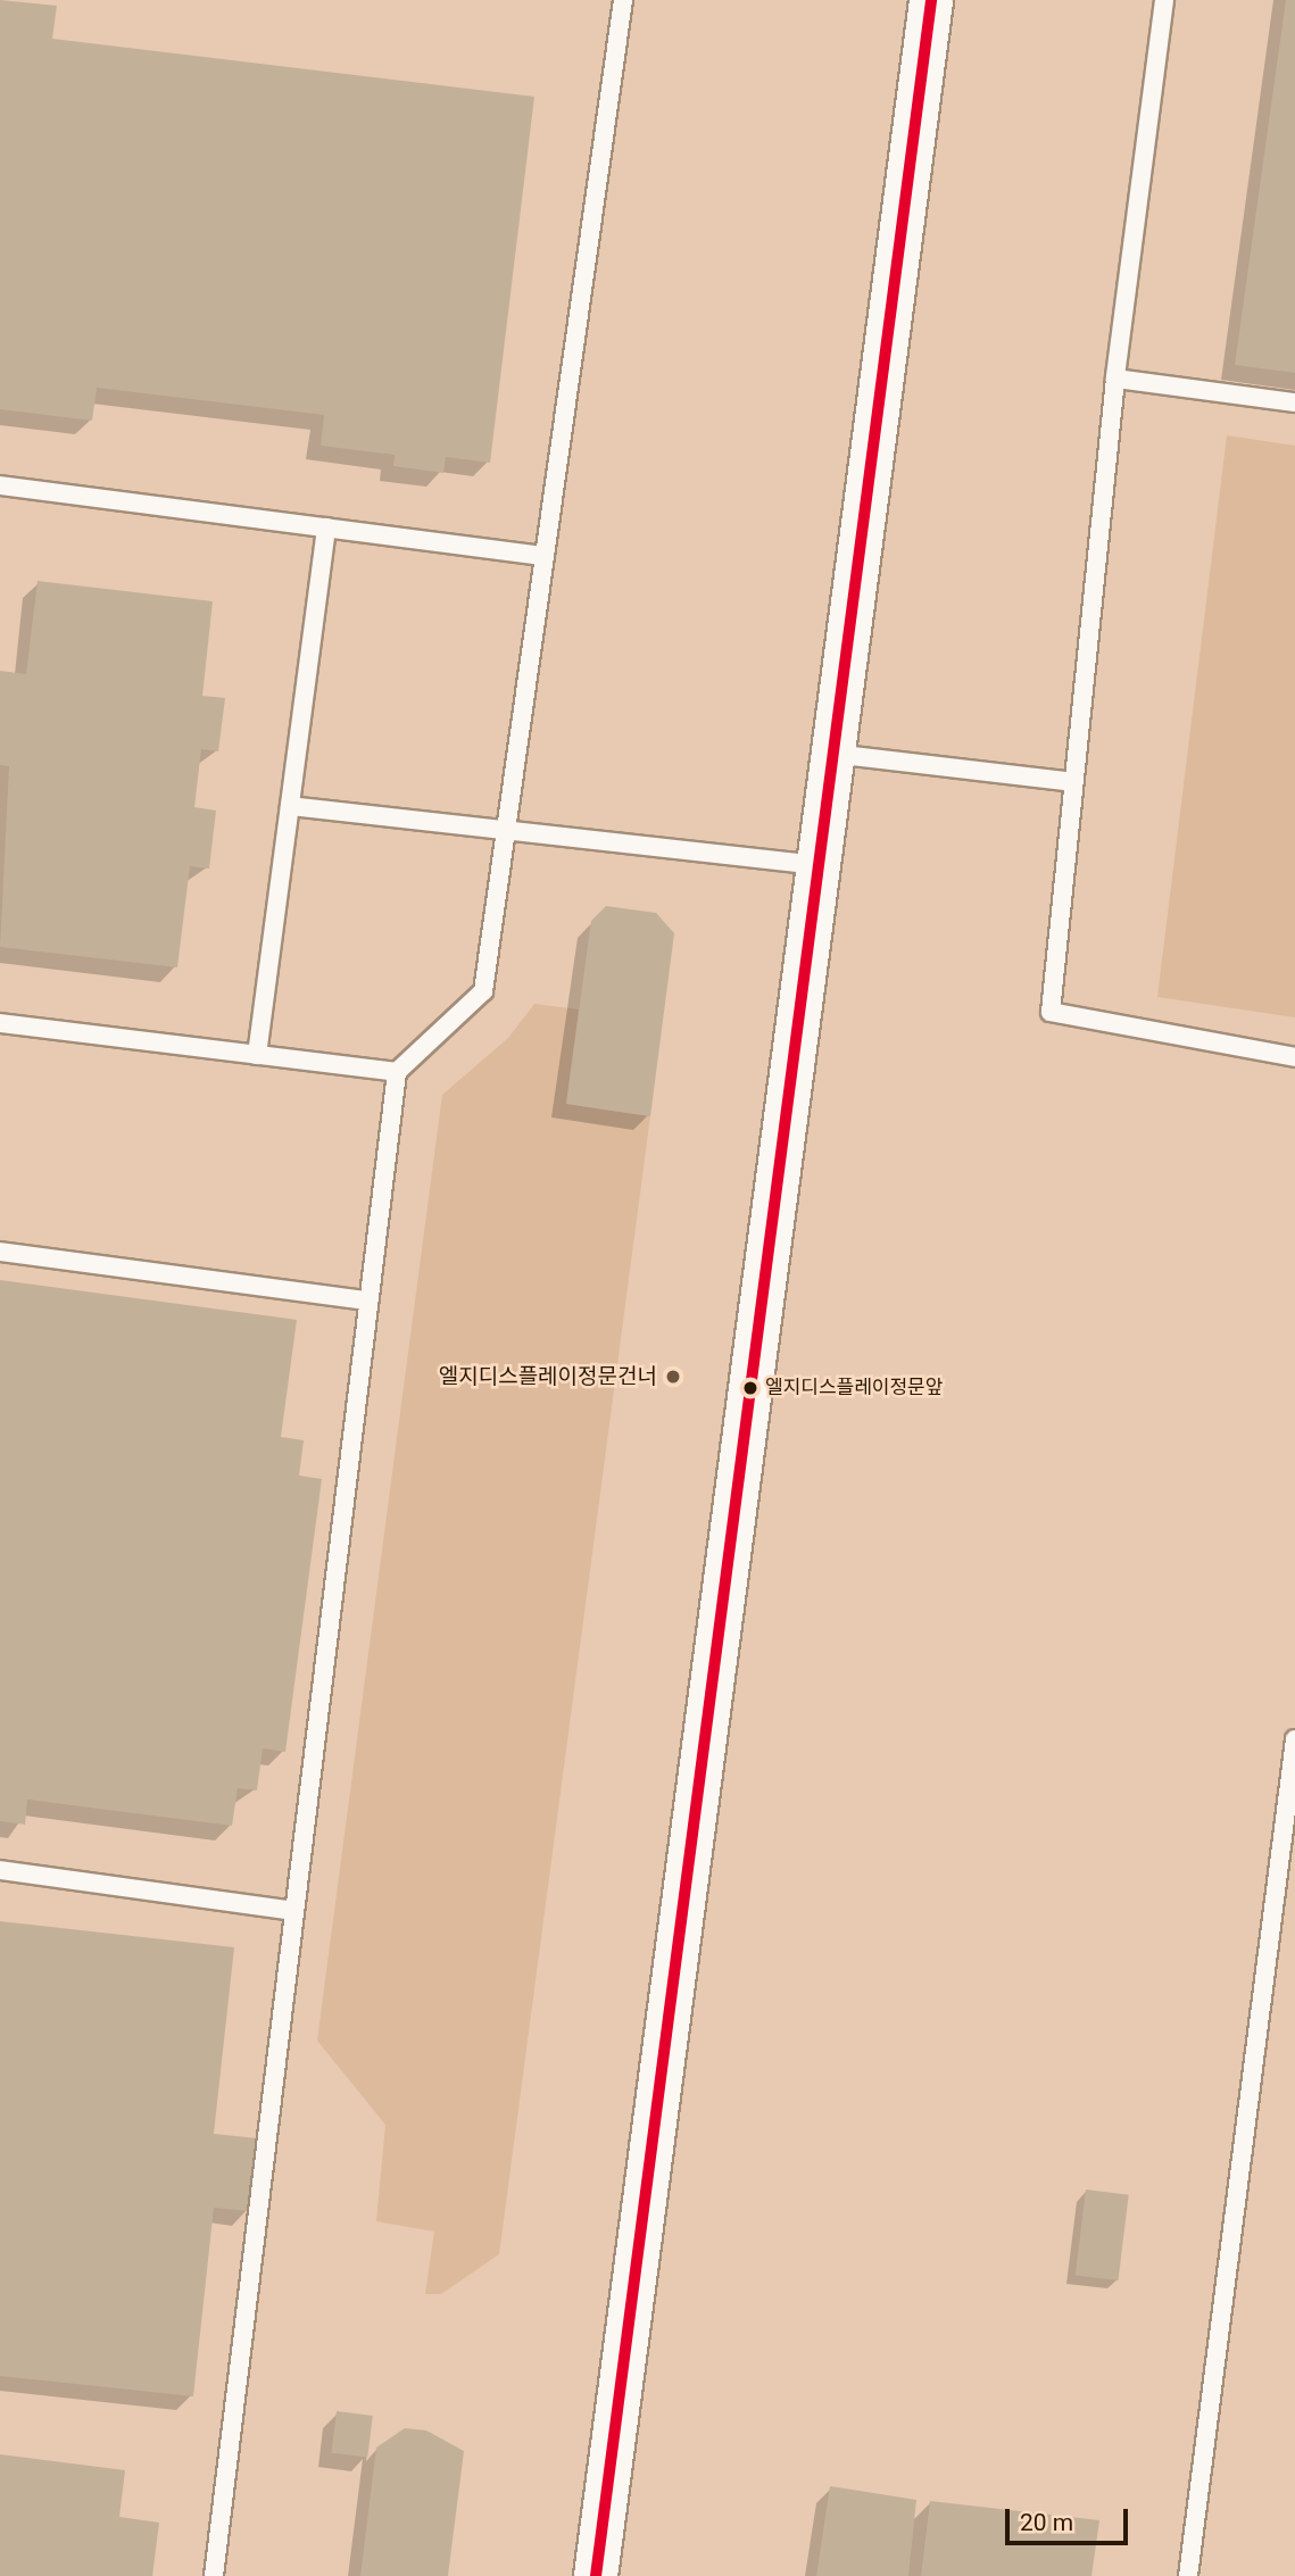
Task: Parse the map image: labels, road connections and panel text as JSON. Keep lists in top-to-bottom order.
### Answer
{
  "places": ["엘지디스플레이정문건너", "엘지디스플레이정문앞"],
  "scale_bar": "20 m"
}
